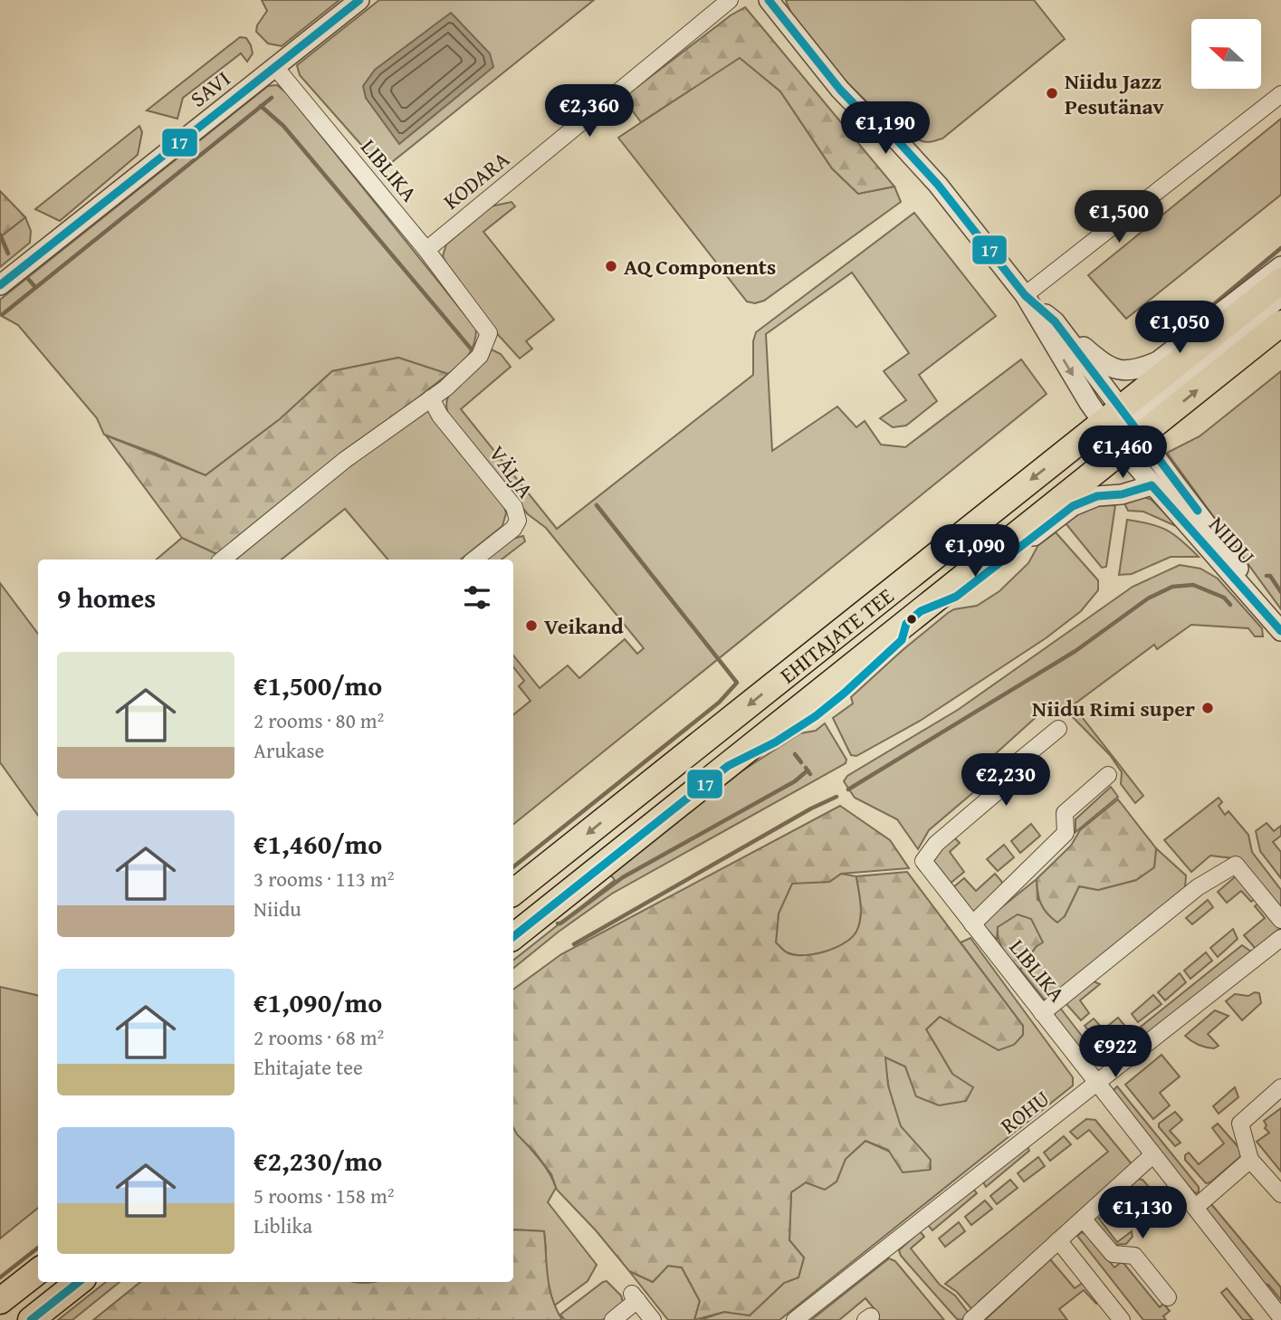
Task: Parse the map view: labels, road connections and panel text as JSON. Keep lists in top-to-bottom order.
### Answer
{
  "streets": {
    "highway": ["EHITAJATE TEE"],
    "street": [
      "SAVI",
      "LIBLIKA",
      "KODARA",
      "VÄLJA",
      "NIIDU",
      "ROHU"
    ]
  },
  "crossings": [
    ["SAVI", "LIBLIKA"],
    ["LIBLIKA", "KODARA"],
    ["LIBLIKA", "VÄLJA"],
    ["LIBLIKA", "ROHU"],
    ["NIIDU", "EHITAJATE TEE"]
  ],
  "places": [
    "Niidu Jazz Pesutänav",
    "AQ Components",
    "Veikand",
    "Niidu Rimi super"
  ],
  "lines": ["transit line 17"],
  "north": "left",
  "page": {
    "price": [
      "€2,360",
      "€1,190",
      "€1,500",
      "€1,050",
      "€1,460",
      "€1,090",
      "€2,230",
      "€922",
      "€1,130"
    ],
    "heading": "9 homes",
    "list": [
      {
        "name": "€1,500/mo",
        "note": "2 rooms · 80 m² · Arukase"
      },
      {
        "name": "€1,460/mo",
        "note": "3 rooms · 113 m² · Niidu"
      },
      {
        "name": "€1,090/mo",
        "note": "2 rooms · 68 m² · Ehitajate tee"
      },
      {
        "name": "€2,230/mo",
        "note": "5 rooms · 158 m² · Liblika"
      }
    ]
  }
}
